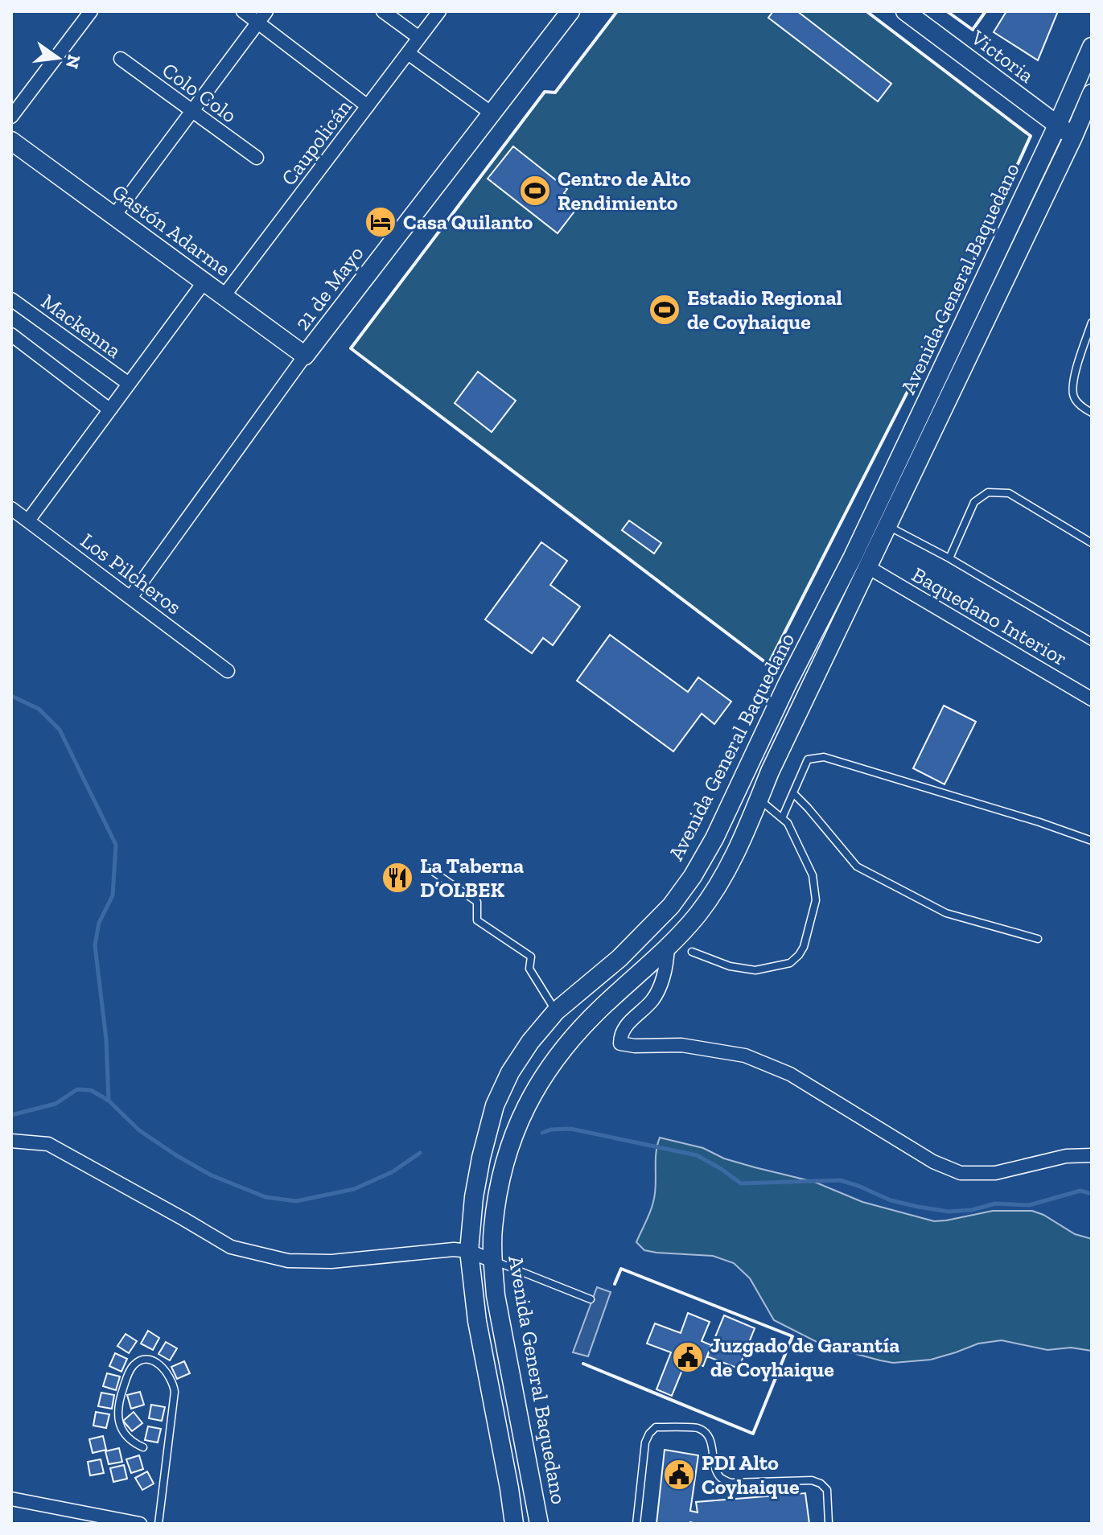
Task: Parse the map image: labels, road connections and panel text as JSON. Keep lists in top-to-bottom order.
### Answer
{
  "streets": {
    "main road": [
      "Victoria",
      "Gastón Adarme",
      "Avenida General Baquedano",
      "21 de Mayo"
    ],
    "street": [
      "Colo Colo",
      "Caupolicán",
      "Mackenna",
      "Los Pilcheros",
      "Baquedano Interior"
    ]
  },
  "crossings": [
    ["Victoria", "Avenida General Baquedano"],
    ["Caupolicán", "Gastón Adarme"],
    ["Gastón Adarme", "21 de Mayo"],
    ["Avenida General Baquedano", "Baquedano Interior"],
    ["21 de Mayo", "Los Pilcheros"]
  ],
  "places": {
    "sports": ["Centro de Alto Rendimiento", "Estadio Regional de Coyhaique"],
    "hotel": ["Casa Quilanto"],
    "restaurant": ["La Taberna D’OLBEK"],
    "public building": ["Juzgado de Garantía de Coyhaique", "PDI Alto Coyhaique"]
  },
  "north": "right"
}
